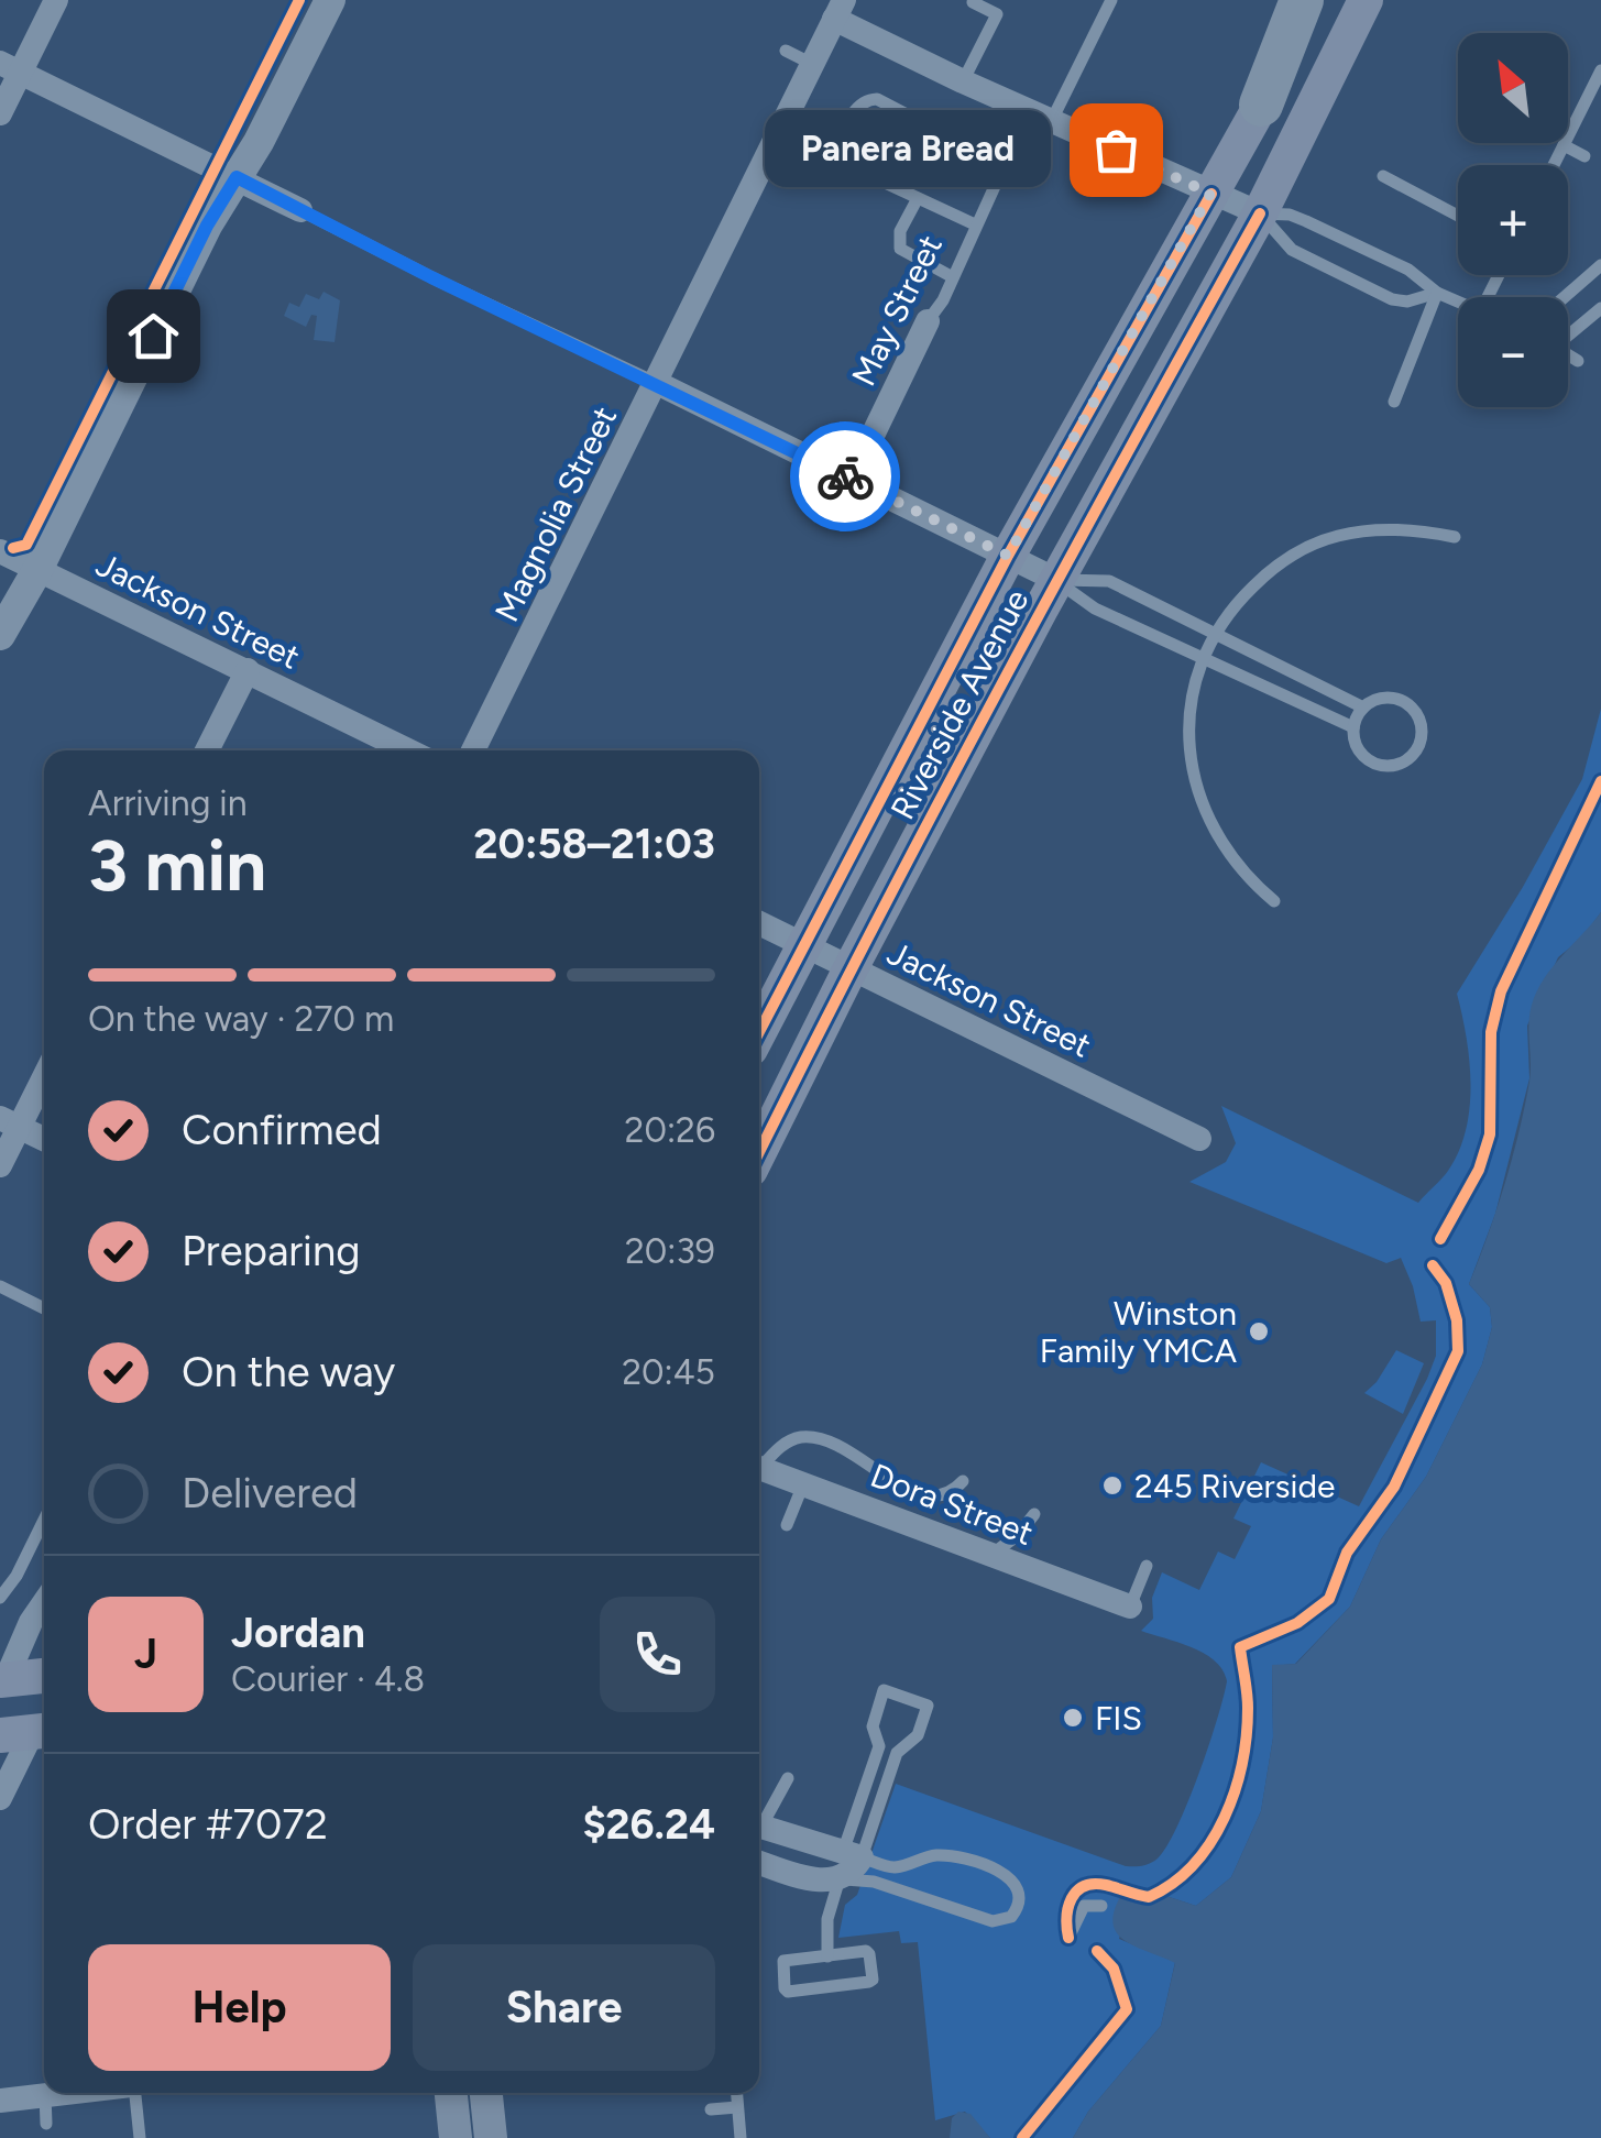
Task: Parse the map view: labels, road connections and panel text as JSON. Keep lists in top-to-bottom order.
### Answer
{
  "streets": {
    "main road": ["Riverside Avenue"],
    "street": [
      "May Street",
      "Magnolia Street",
      "Jackson Street",
      "Dora Street"
    ]
  },
  "crossings": [
    ["Jackson Street", "Riverside Avenue"]
  ],
  "places": [
    "Panera Bread",
    "Winston Family YMCA",
    "245 Riverside",
    "FIS"
  ],
  "north": "top left",
  "page": {
    "map_buttons": ["+", "−"],
    "bubble": "Panera Bread",
    "heading": ["3 min", "Arriving in", "20:58–21:03"],
    "panel": [
      "Jordan",
      "Courier · 4.8",
      "Order #7072",
      "$26.24"
    ],
    "bar": "On the way · 270 m",
    "list": [
      ["Confirmed", "20:26"],
      ["Preparing", "20:39"],
      ["On the way", "20:45"],
      "Delivered"
    ],
    "round": "J",
    "buttons": ["Help", "Share"]
  }
}
